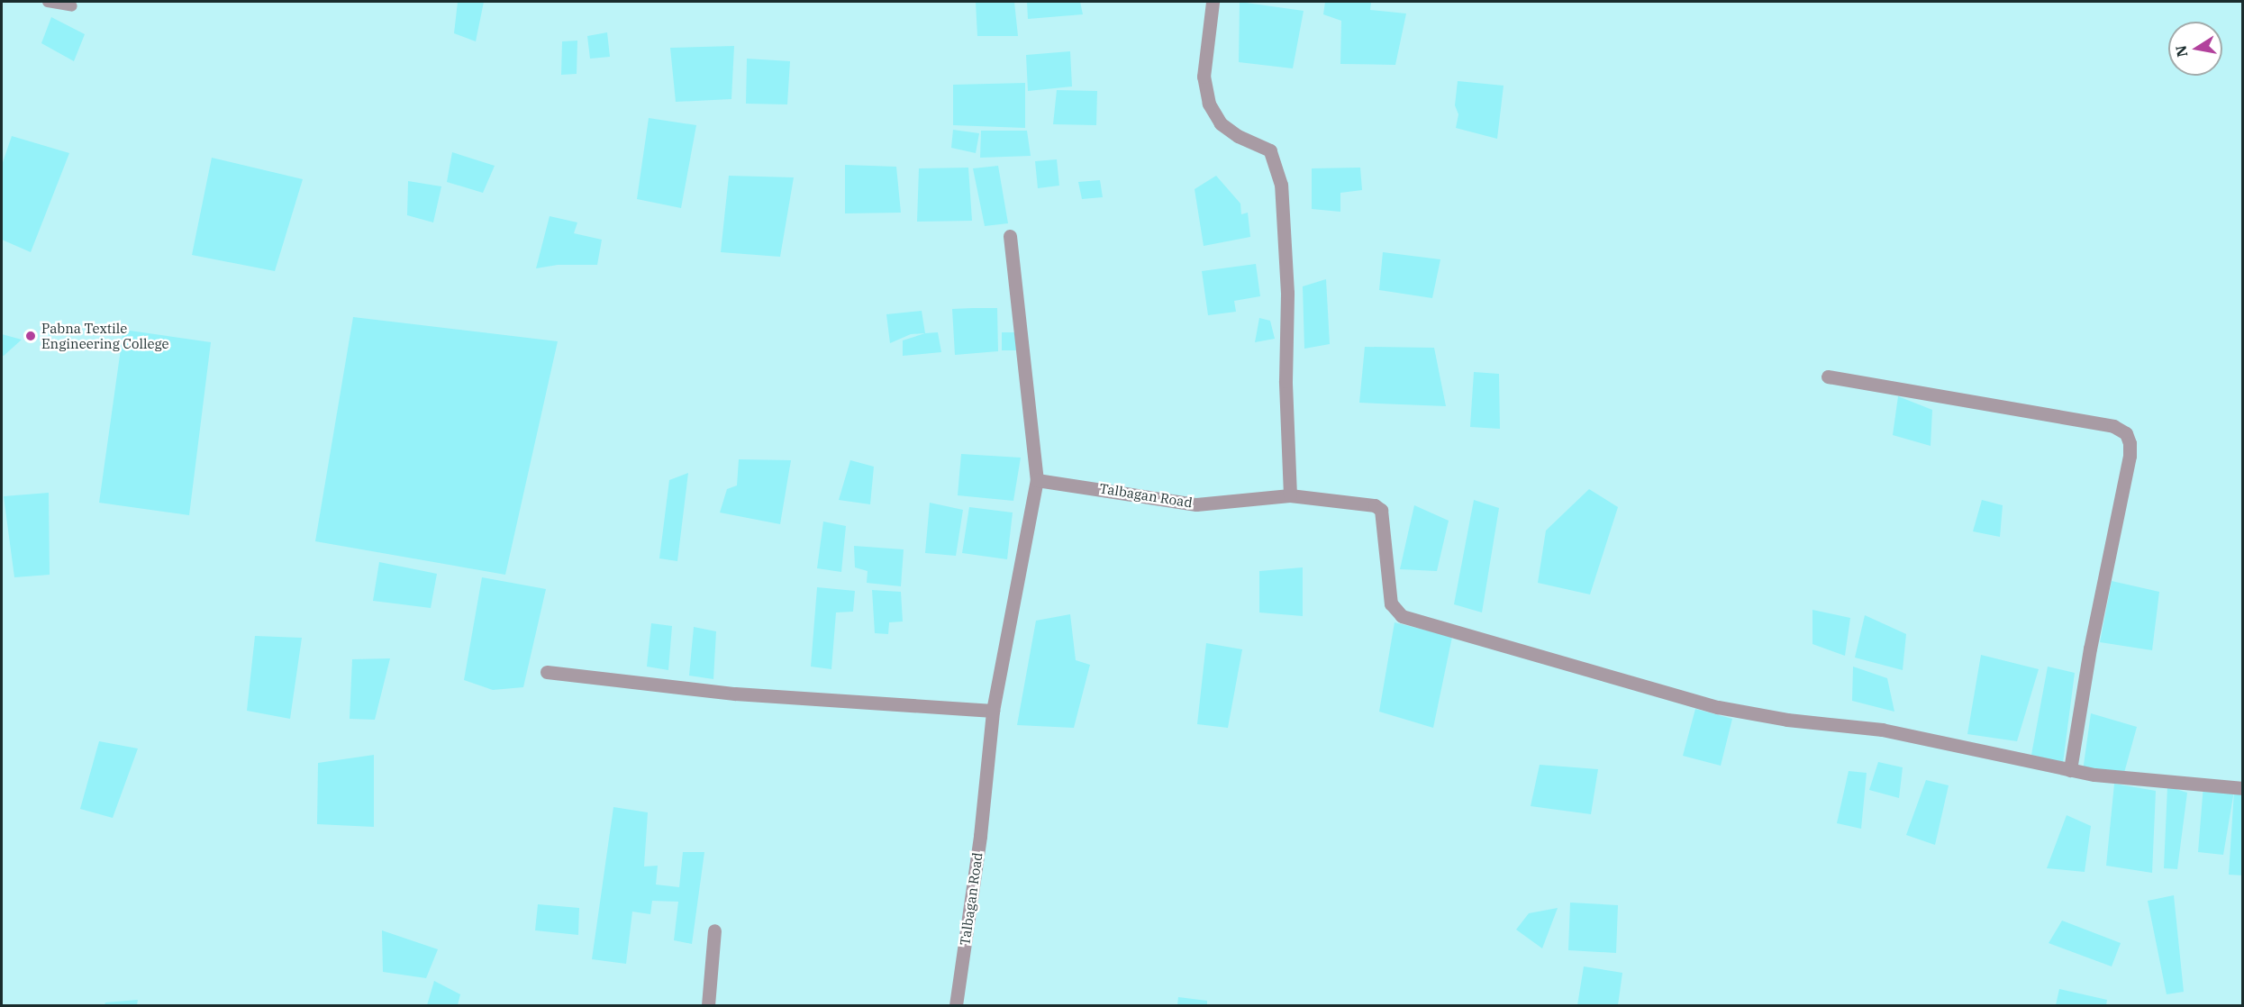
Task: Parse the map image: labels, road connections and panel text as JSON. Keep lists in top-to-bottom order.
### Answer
{
  "streets": {
    "street": ["Talbagan Road"]
  },
  "places": ["Pabna Textile Engineering College"],
  "north": "left"
}
